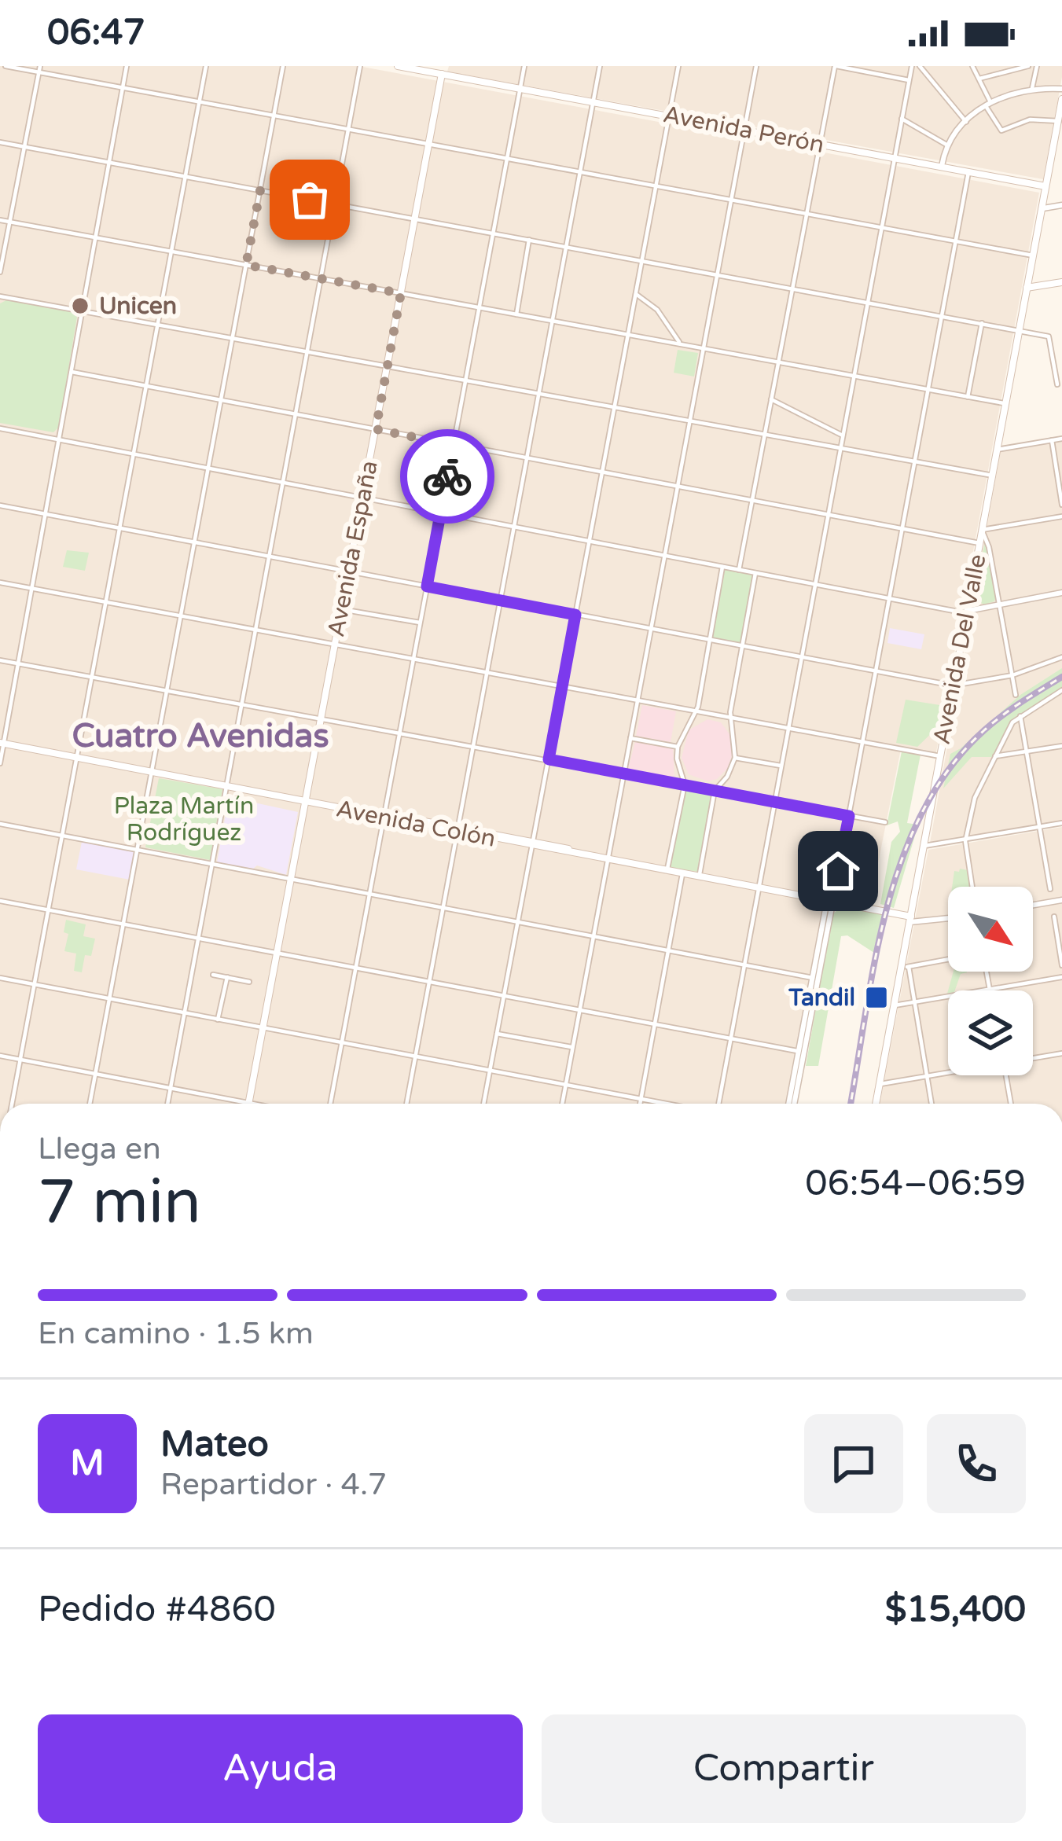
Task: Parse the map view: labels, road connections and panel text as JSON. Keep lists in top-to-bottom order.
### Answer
{
  "streets": {
    "main road": [
      "Avenida Perón",
      "Avenida España",
      "Avenida Del Valle",
      "Avenida Colón"
    ]
  },
  "crossings": [
    ["Avenida Perón", "Avenida España"],
    ["Avenida Perón", "Avenida Del Valle"],
    ["Avenida España", "Avenida Colón"],
    ["Avenida Del Valle", "Avenida Colón"]
  ],
  "districts": ["Cuatro Avenidas"],
  "parks": ["Plaza Martín Rodríguez"],
  "places": {
    "other": ["Unicen"],
    "transit": ["Tandil"]
  },
  "north": "bottom right",
  "page": {
    "status": "06:47",
    "heading": ["7 min", "Llega en", "06:54–06:59"],
    "panel": [
      "Mateo",
      "Repartidor · 4.7",
      "Pedido #4860",
      "$15,400"
    ],
    "bar": "En camino · 1.5 km",
    "round": "M",
    "buttons": ["Ayuda", "Compartir"]
  }
}
